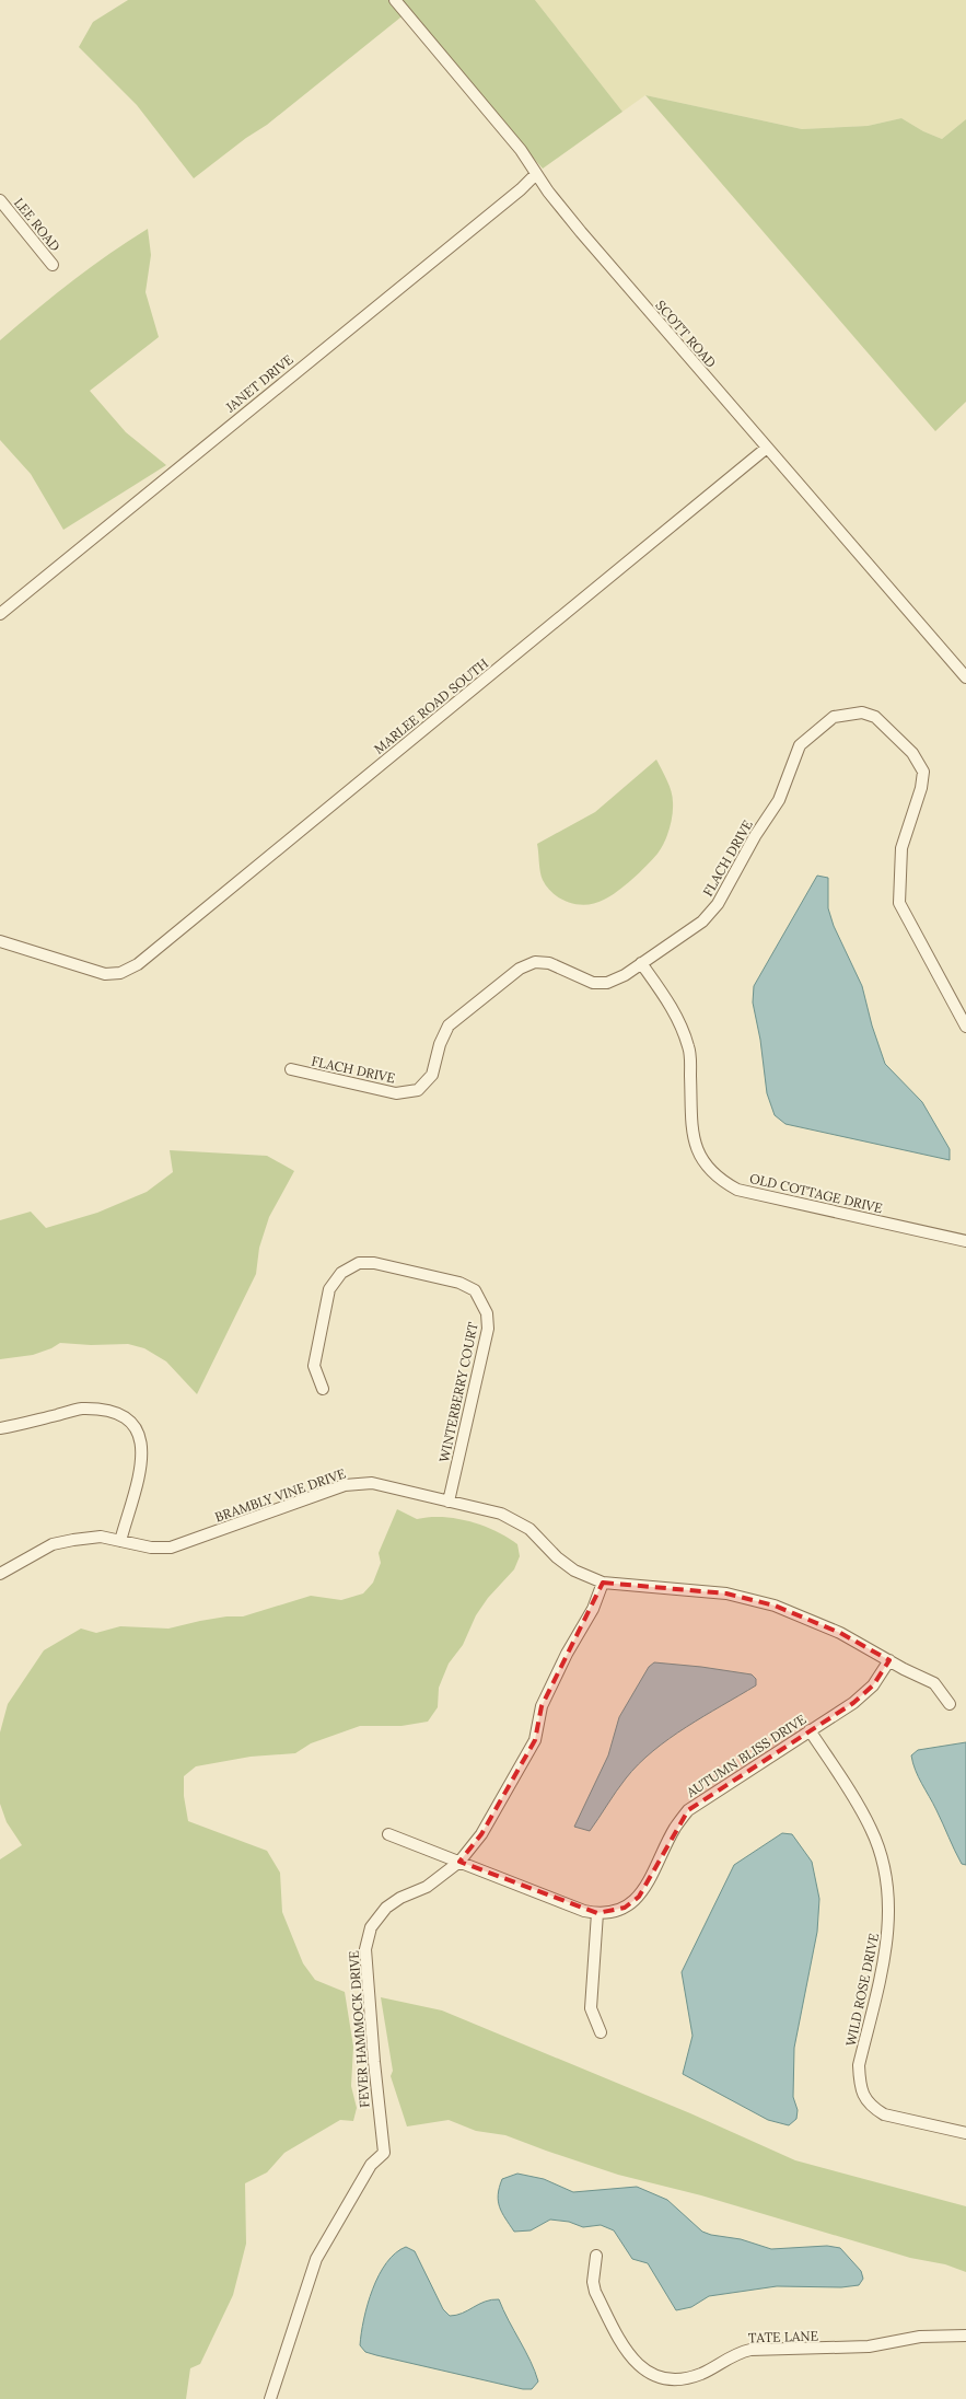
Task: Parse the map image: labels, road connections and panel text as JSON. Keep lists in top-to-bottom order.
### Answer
{
  "streets": {
    "street": [
      "LEE ROAD",
      "SCOTT ROAD",
      "JANET DRIVE",
      "MARLEE ROAD SOUTH",
      "FLACH DRIVE",
      "OLD COTTAGE DRIVE",
      "WINTERBERRY COURT",
      "BRAMBLY VINE DRIVE",
      "AUTUMN BLISS DRIVE",
      "WILD ROSE DRIVE",
      "FEVER HAMMOCK DRIVE",
      "TATE LANE"
    ]
  },
  "crossings": [
    ["SCOTT ROAD", "JANET DRIVE"],
    ["SCOTT ROAD", "MARLEE ROAD SOUTH"],
    ["FLACH DRIVE", "OLD COTTAGE DRIVE"],
    ["WINTERBERRY COURT", "BRAMBLY VINE DRIVE"],
    ["BRAMBLY VINE DRIVE", "AUTUMN BLISS DRIVE"],
    ["BRAMBLY VINE DRIVE", "FEVER HAMMOCK DRIVE"],
    ["AUTUMN BLISS DRIVE", "WILD ROSE DRIVE"],
    ["AUTUMN BLISS DRIVE", "FEVER HAMMOCK DRIVE"]
  ]
}
